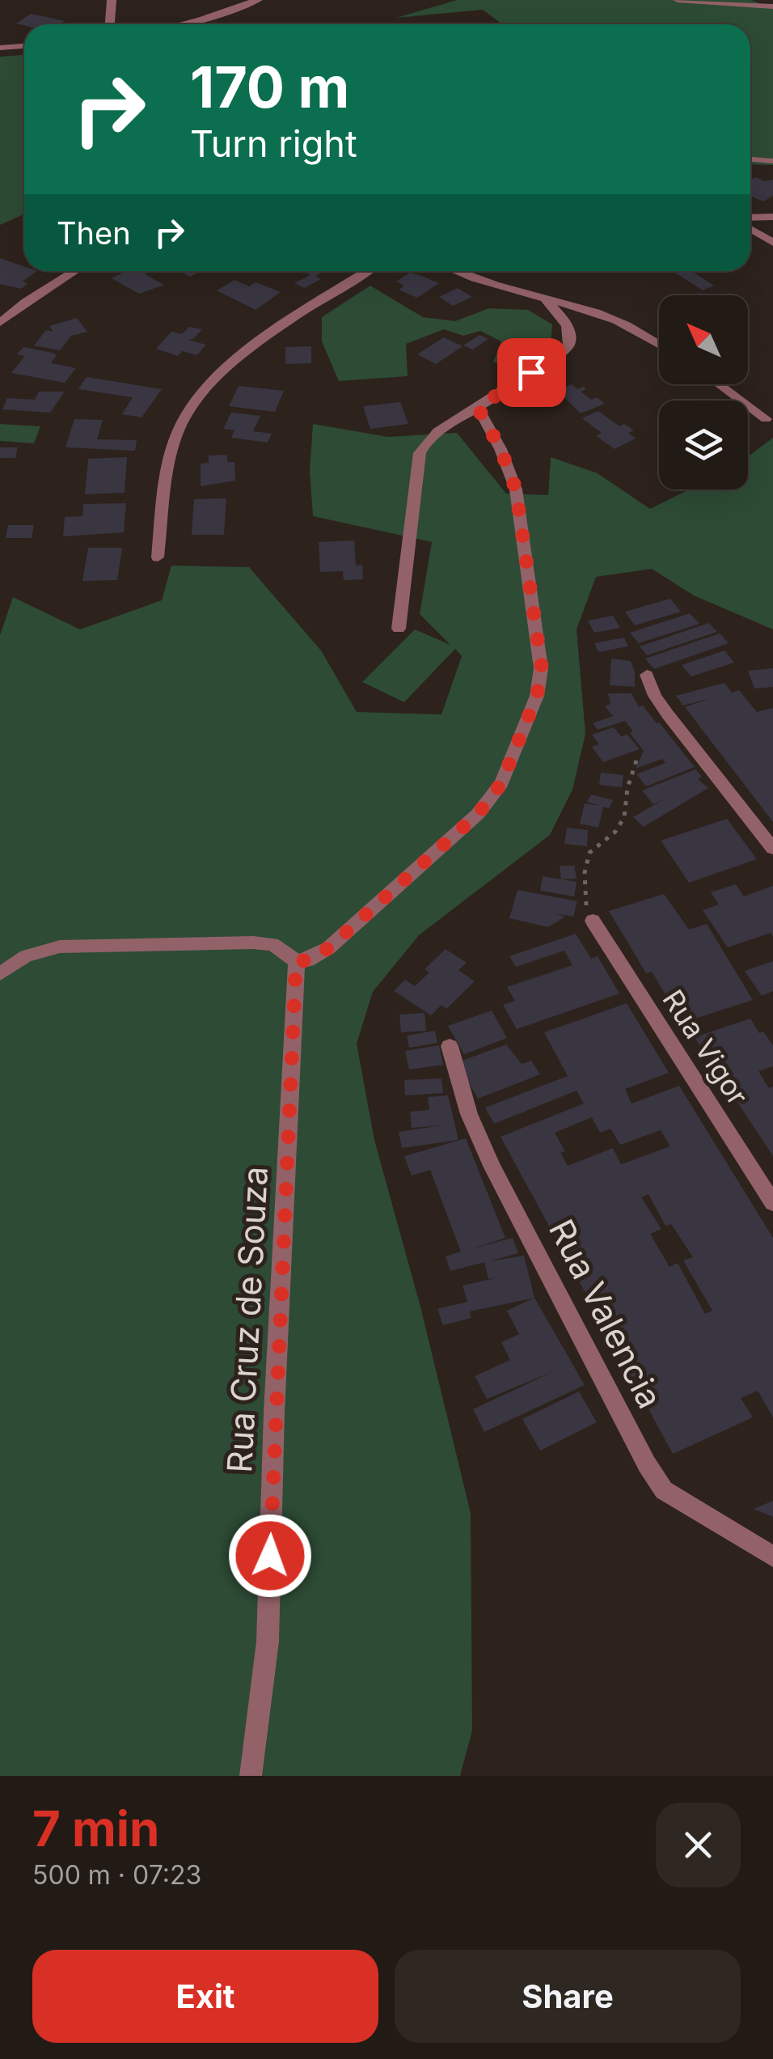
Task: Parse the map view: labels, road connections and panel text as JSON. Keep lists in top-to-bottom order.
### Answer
{
  "streets": {
    "street": ["Rua Vigor", "Rua Valencia", "Rua Cruz de Souza"]
  },
  "north": "top left",
  "page": {
    "turn": ["170 m", "Turn right"],
    "then": "Then",
    "heading": ["7 min", "500 m · 07:23"],
    "buttons": ["Exit", "Share"]
  }
}
